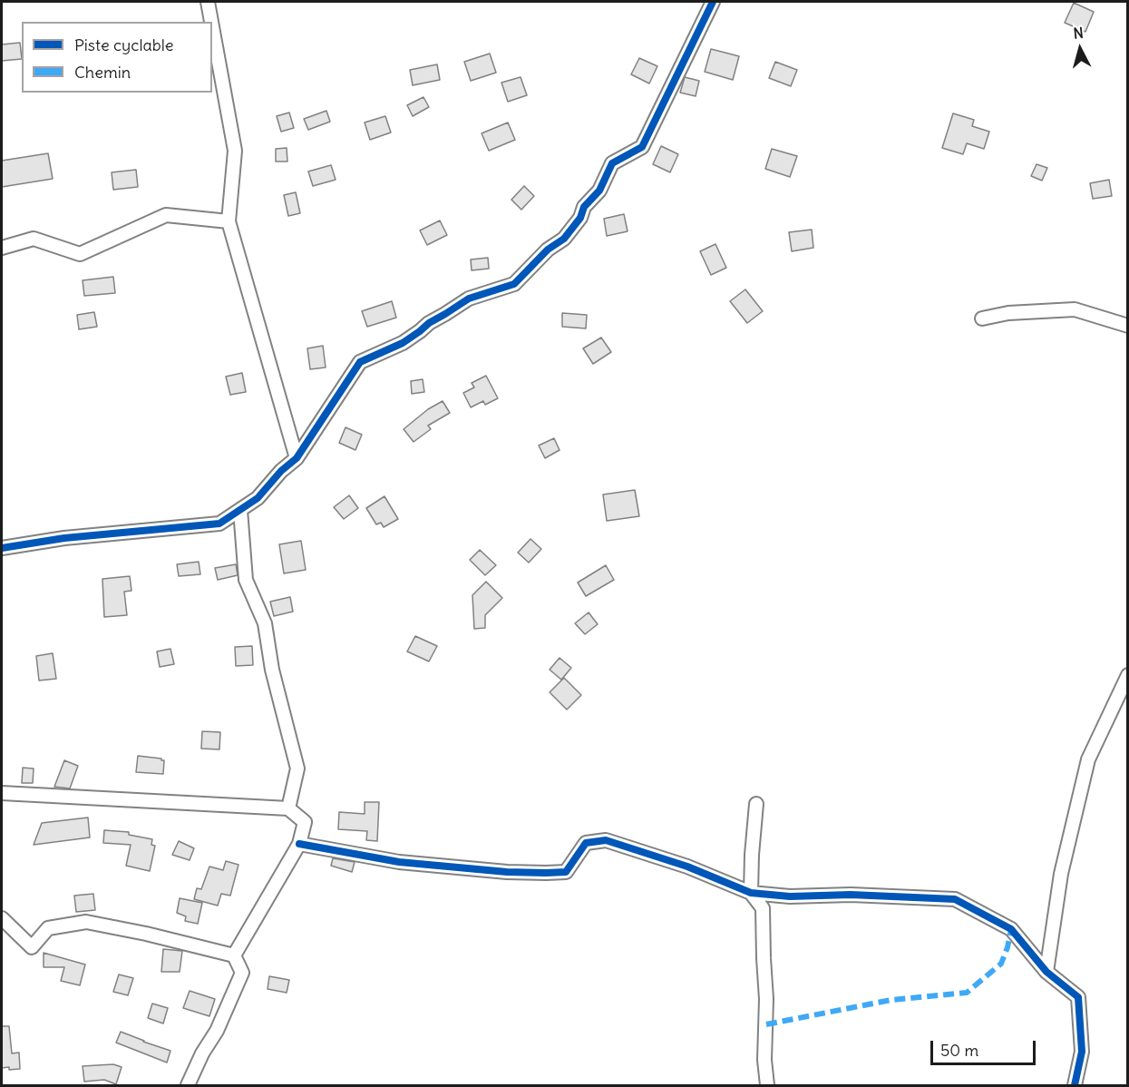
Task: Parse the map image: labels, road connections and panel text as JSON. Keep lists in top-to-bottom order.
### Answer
{
  "legend": ["Piste cyclable", "Chemin"],
  "scale_bar": "50 m",
  "north": "top"
}
